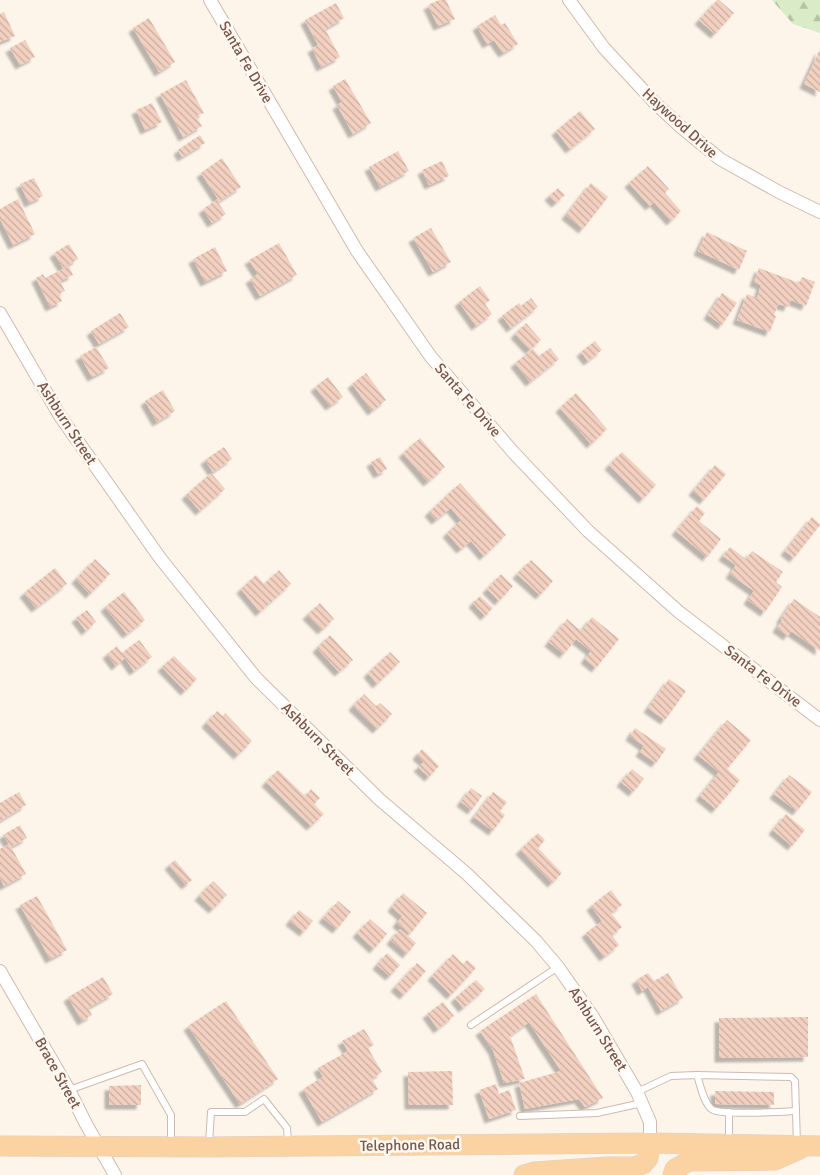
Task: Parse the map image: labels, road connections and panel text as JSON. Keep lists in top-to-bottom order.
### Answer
{
  "streets": {
    "main road": ["Telephone Road"],
    "street": [
      "Santa Fe Drive",
      "Haywood Drive",
      "Ashburn Street",
      "Brace Street"
    ]
  },
  "crossings": [
    ["Ashburn Street", "Telephone Road"],
    ["Brace Street", "Telephone Road"]
  ]
}
